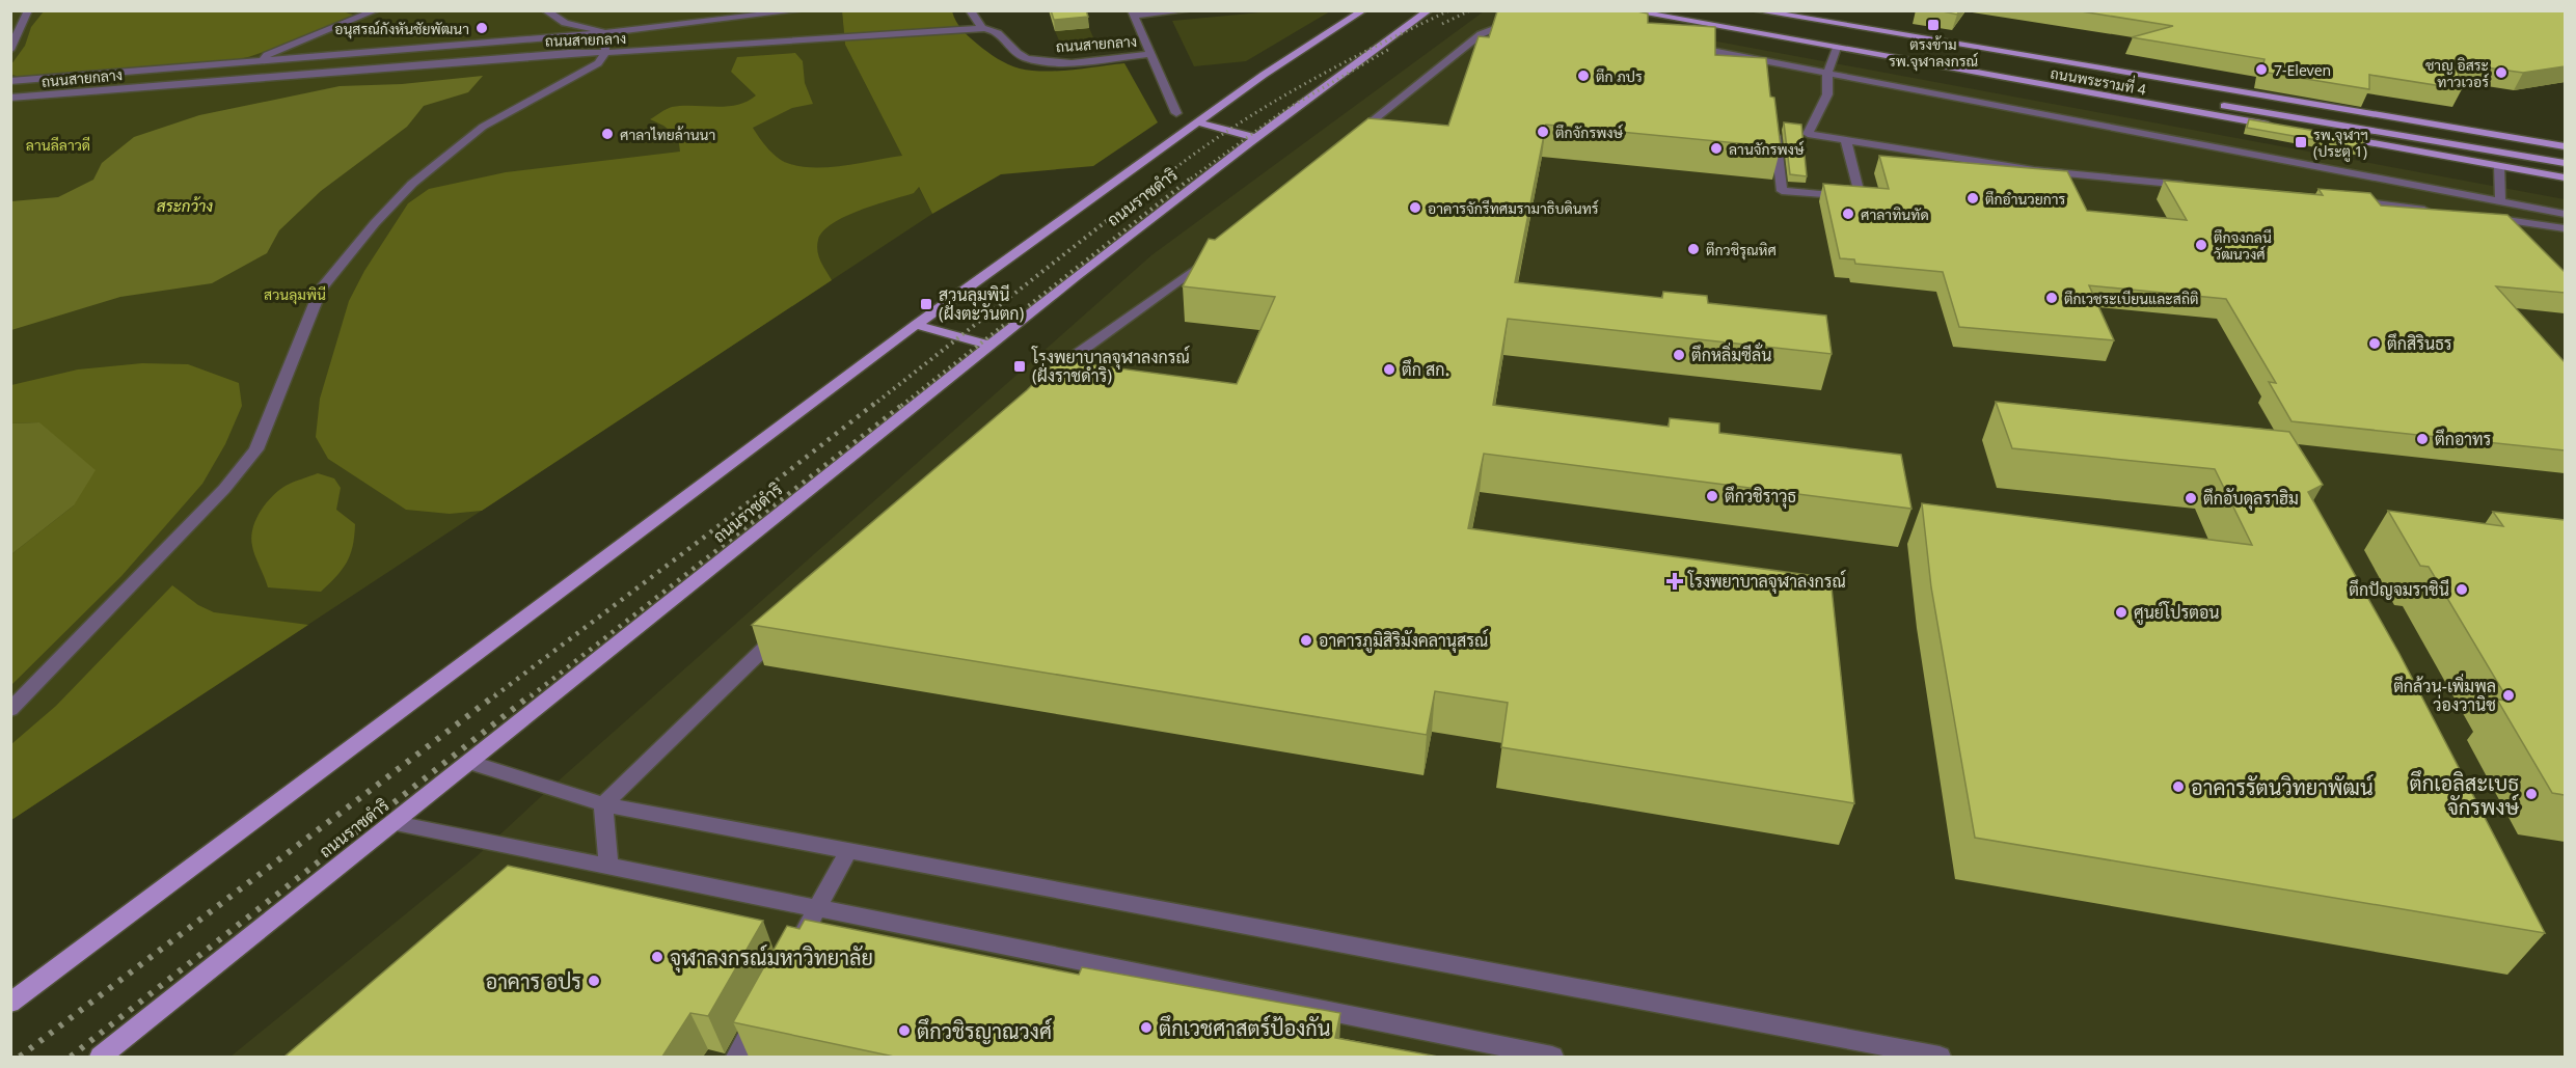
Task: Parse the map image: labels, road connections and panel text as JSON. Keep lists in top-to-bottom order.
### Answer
{
  "streets": {
    "main road": ["ถนนพระรามที่ 4", "ถนนราชดำริ"],
    "street": ["ถนนสายกลาง"]
  },
  "water": ["สระกว้าง"],
  "parks": ["ลานลีลาวดี", "สวนลุมพินี"],
  "places": {
    "transit": [
      "ตรงข้าม รพ.จุฬาลงกรณ์",
      "รพ.จุฬาฯ (ประตู 1)",
      "สวนลุมพินี (ฝั่งตะวันตก)",
      "โรงพยาบาลจุฬาลงกรณ์ (ฝั่งราชดำริ)"
    ],
    "other": [
      "อนุสรณ์กังหันชัยพัฒนา",
      "7-Eleven",
      "ชาญ อิสระ ทาวเวอร์",
      "ตึก ภปร",
      "ตึกจักรพงษ์",
      "ศาลาไทยล้านนา",
      "ลานจักรพงษ์",
      "ตึกอำนวยการ",
      "อาคารจักรีทศมรามาธิบดินทร์",
      "ศาลาทินทัด",
      "ตึกจงกลนี วัฒนวงศ์",
      "ตึกวชิรุณหิศ",
      "ตึกเวชระเบียนและสถิติ",
      "ตึกสิรินธร",
      "ตึกหลิ่มซีลั่น",
      "ตึก สก.",
      "ตึกอาทร",
      "ตึกวชิราวุธ",
      "ตึกอับดุลราฮิม",
      "ตึกปัญจมราชินี",
      "ศูนย์โปรตอน",
      "อาคารภูมิสิริมังคลานุสรณ์",
      "ตึกล้วน-เพิ่มพูล ว่องวานิช",
      "อาคารรัตนวิทยาพัฒน์",
      "ตึกเอลิสะเบธ จักรพงษ์",
      "จุฬาลงกรณ์มหาวิทยาลัย",
      "อาคาร อปร",
      "ตึกเวชศาสตร์ป้องกัน",
      "ตึกวชิรญาณวงศ์"
    ],
    "health": ["โรงพยาบาลจุฬาลงกรณ์"]
  }
}
